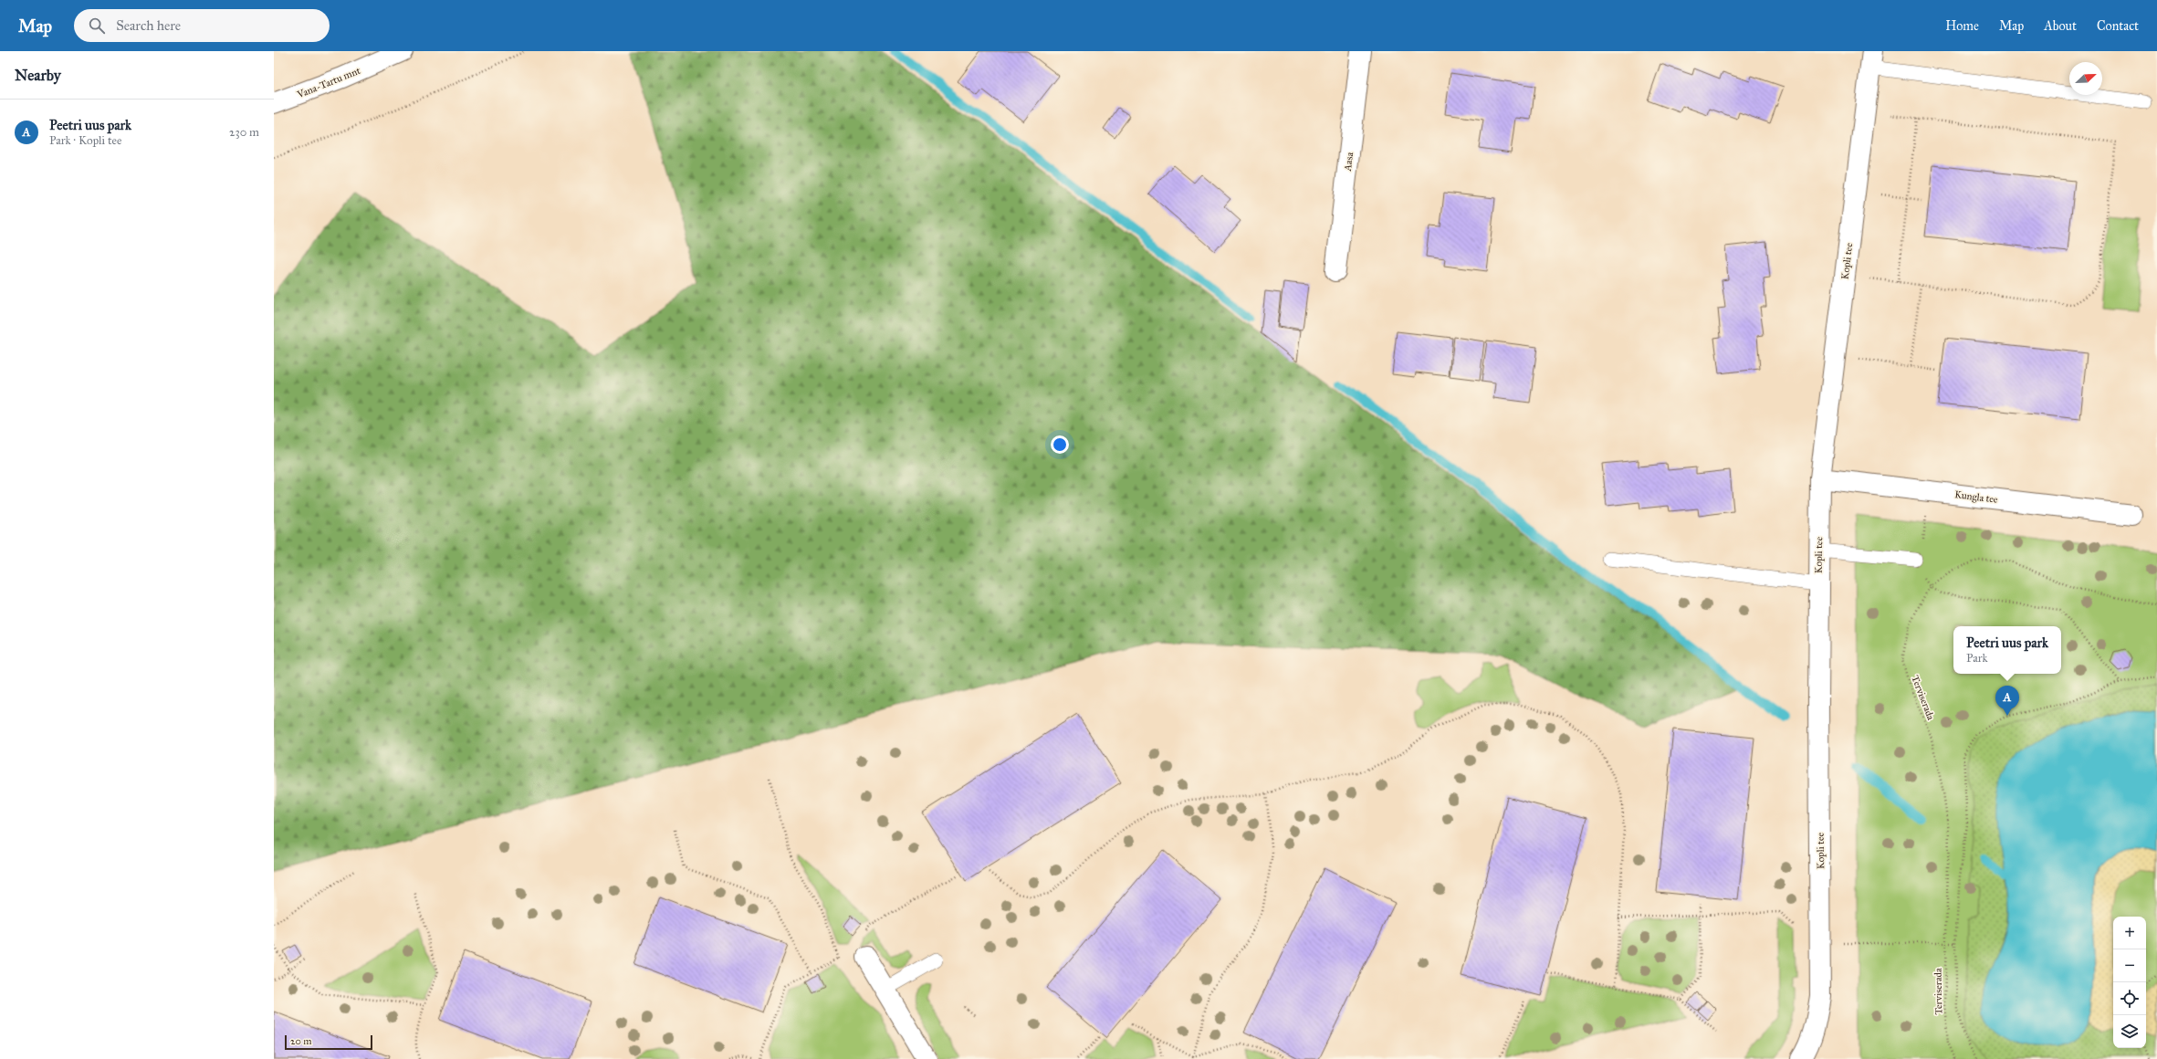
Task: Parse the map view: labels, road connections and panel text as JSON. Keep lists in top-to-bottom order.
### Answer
{
  "streets": {
    "street": [
      "Vana-Tartu mnt",
      "Aasa",
      "Kopli tee",
      "Kungla tee"
    ],
    "path": ["Terviserada"]
  },
  "crossings": [
    ["Kopli tee", "Kungla tee"]
  ],
  "scale_bar": "20 m",
  "north": "top right",
  "page": {
    "header": "Map",
    "search": "Search here",
    "nav": [
      "Home",
      "Map",
      "About",
      "Contact"
    ],
    "heading": "Nearby",
    "list": [
      {
        "mark": "A",
        "name": "Peetri uus park",
        "note": "Park · Kopli tee",
        "value": "230 m"
      }
    ],
    "popup": ["Peetri uus park", "Park"],
    "pins": "A",
    "map_buttons": ["+", "−"],
    "scale": "20 m"
  }
}
